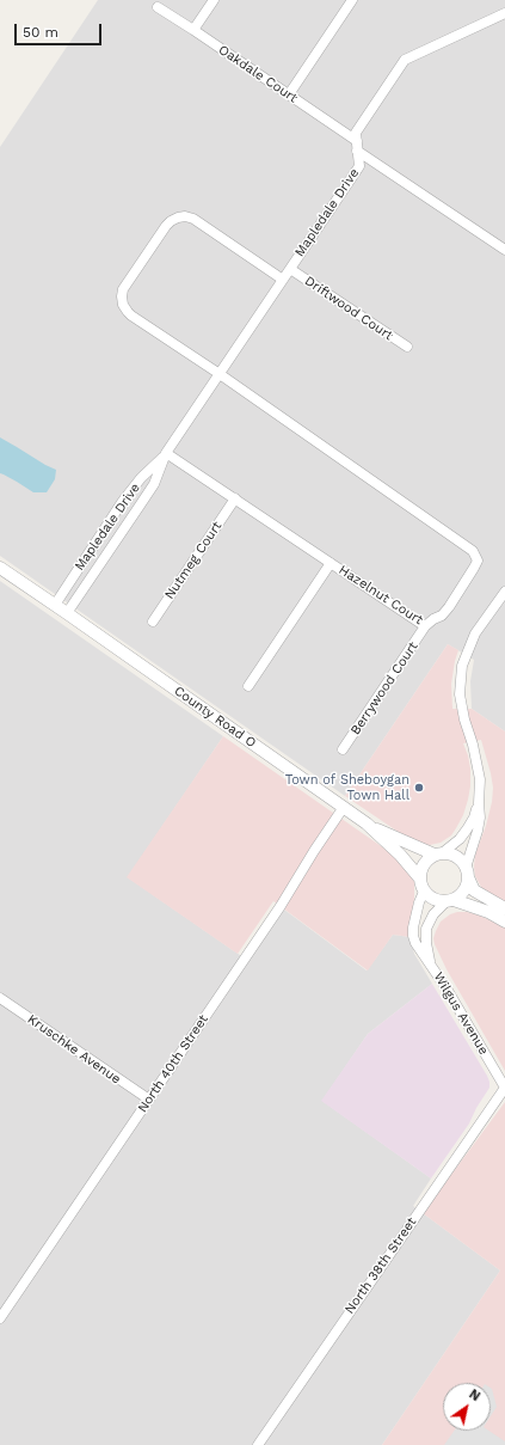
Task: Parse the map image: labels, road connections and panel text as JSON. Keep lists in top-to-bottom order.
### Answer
{
  "streets": {
    "street": [
      "Oakdale Court",
      "Mapledale Drive",
      "Driftwood Court",
      "Nutmeg Court",
      "Hazelnut Court",
      "Berrywood Court",
      "County Road O",
      "Wilgus Avenue",
      "Kruschke Avenue",
      "North 40th Street",
      "North 38th Street"
    ]
  },
  "crossings": [
    ["Oakdale Court", "Mapledale Drive"],
    ["Mapledale Drive", "Driftwood Court"],
    ["Mapledale Drive", "Hazelnut Court"],
    ["Mapledale Drive", "County Road O"],
    ["Nutmeg Court", "Hazelnut Court"],
    ["Hazelnut Court", "Berrywood Court"],
    ["County Road O", "Wilgus Avenue"],
    ["County Road O", "North 40th Street"],
    ["Wilgus Avenue", "North 38th Street"],
    ["Kruschke Avenue", "North 40th Street"]
  ],
  "places": ["Town of Sheboygan Town Hall"],
  "scale_bar": "50 m",
  "north": "top right"
}
